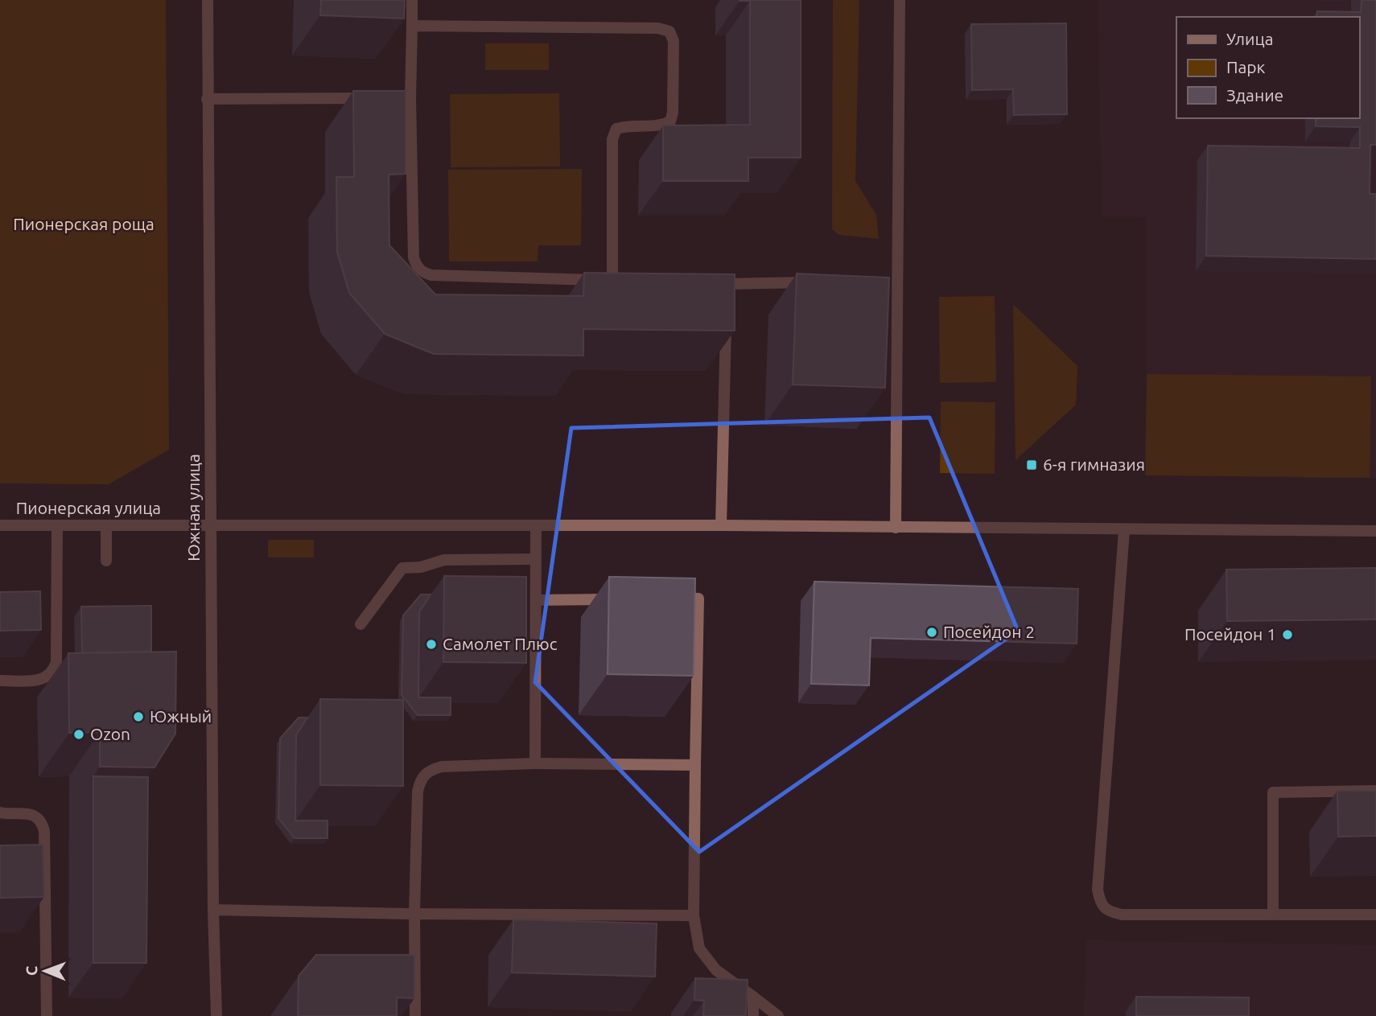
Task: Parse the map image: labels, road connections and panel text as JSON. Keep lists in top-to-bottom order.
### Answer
{
  "streets": {
    "street": ["Южная улица", "Пионерская улица"]
  },
  "crossings": [
    ["Южная улица", "Пионерская улица"]
  ],
  "parks": ["Пионерская роща"],
  "places": {
    "transit": ["6-я гимназия"],
    "other": [
      "Посейдон 2",
      "Посейдон 1",
      "Самолет Плюс",
      "Южный",
      "Ozon"
    ]
  },
  "legend": ["Улица", "Парк", "Здание"],
  "north": "left"
}
